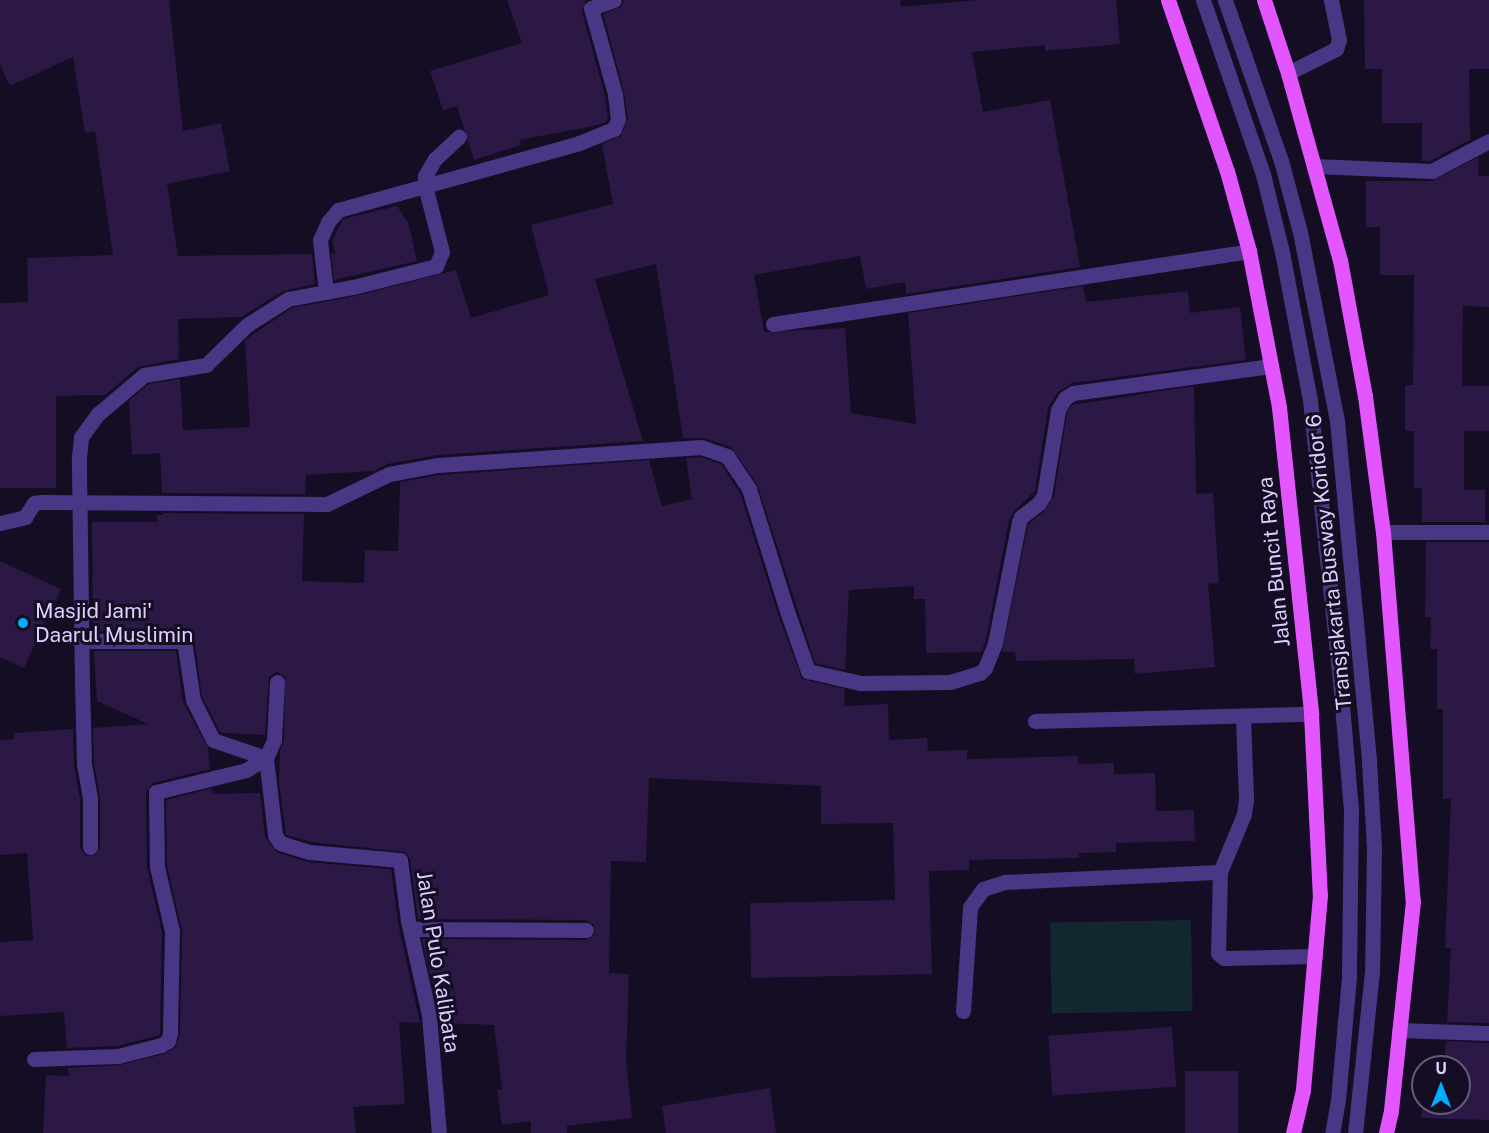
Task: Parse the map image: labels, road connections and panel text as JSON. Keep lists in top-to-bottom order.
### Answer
{
  "streets": {
    "main road": ["Jalan Buncit Raya"],
    "street": ["Transjakarta Busway Koridor 6", "Jalan Pulo Kalibata"]
  },
  "places": ["Masjid Jami' Daarul Muslimin"],
  "north": "top"
}
